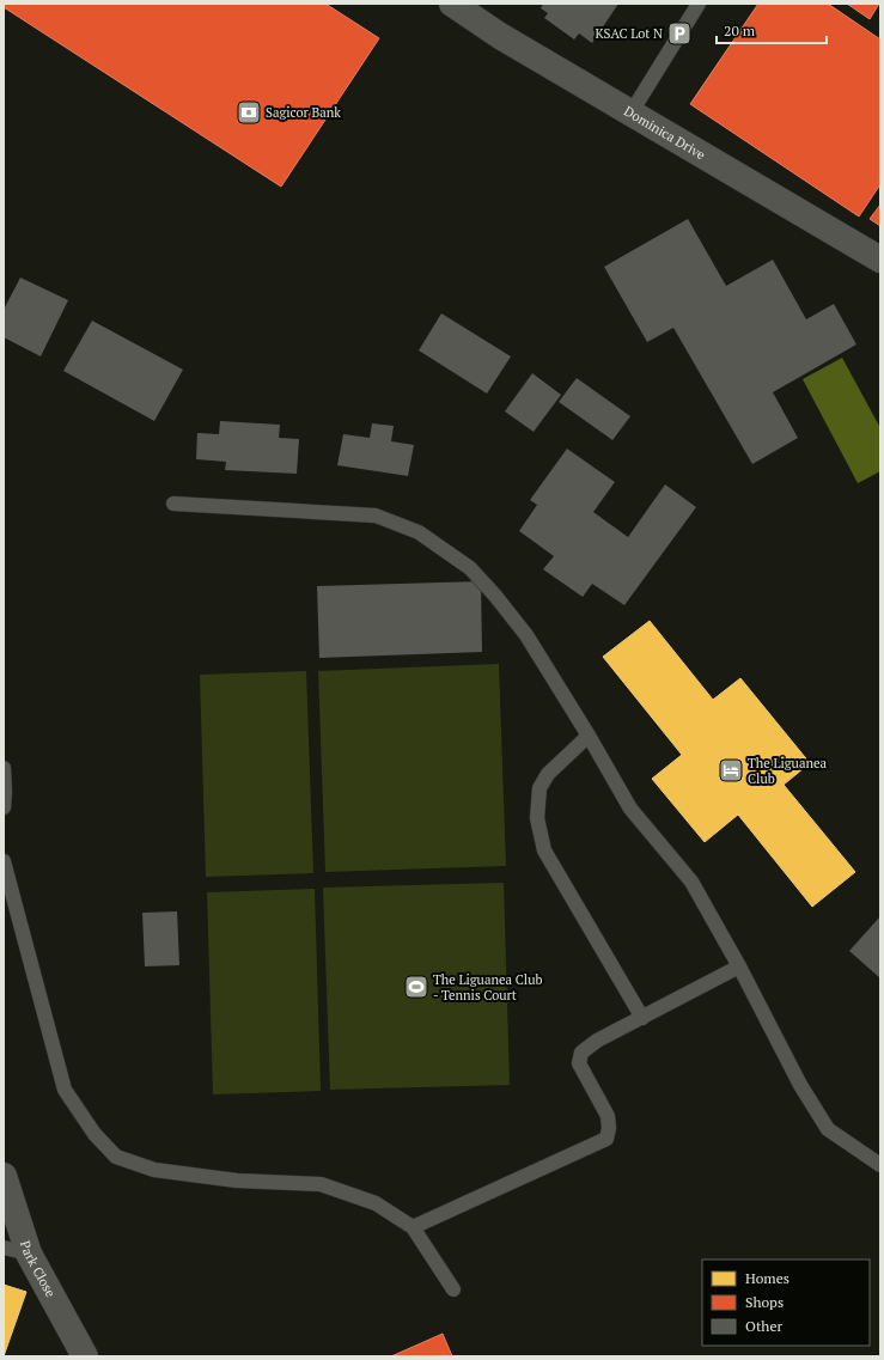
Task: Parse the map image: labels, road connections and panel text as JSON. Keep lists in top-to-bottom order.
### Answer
{
  "streets": {
    "street": ["Dominica Drive", "Park Close"]
  },
  "places": {
    "parking": ["KSAC Lot N"],
    "bank": ["Sagicor Bank"],
    "hotel": ["The Liguanea Club"],
    "sports": ["The Liguanea Club - Tennis Court"]
  },
  "legend": ["Homes", "Shops", "Other"],
  "scale_bar": "20 m"
}
